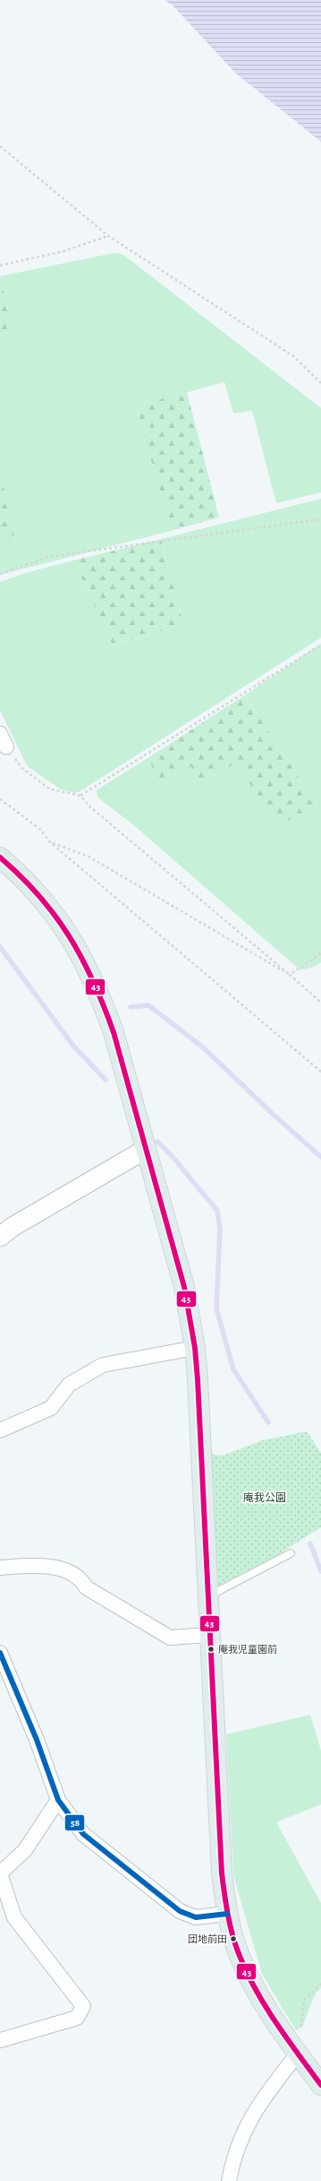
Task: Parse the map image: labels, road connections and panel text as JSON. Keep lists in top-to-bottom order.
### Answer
{
  "parks": ["庵我公園"],
  "places": ["庵我児童園前", "団地前田"],
  "lines": ["transit line 43", "transit line 58"]
}
